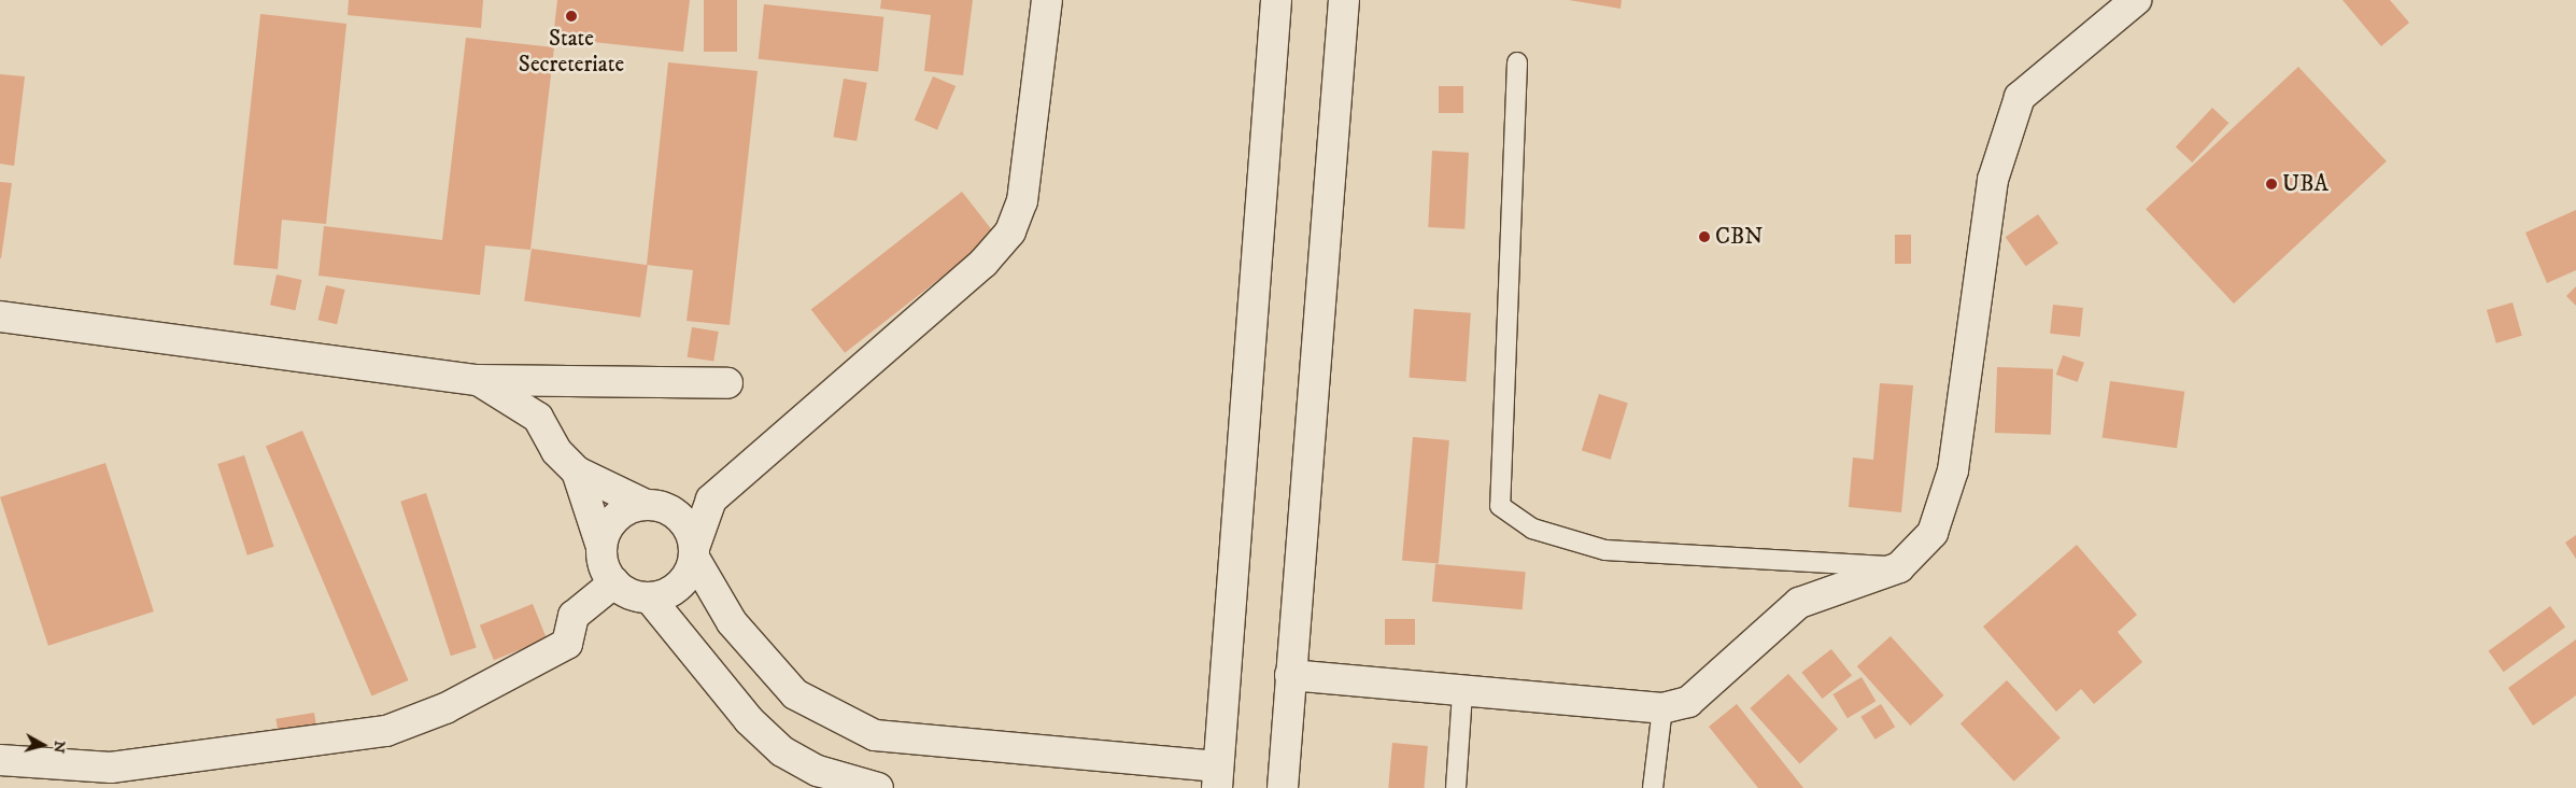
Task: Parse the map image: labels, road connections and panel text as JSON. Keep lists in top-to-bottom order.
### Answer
{
  "places": ["State Secreteriate", "UBA", "CBN"],
  "north": "right"
}
